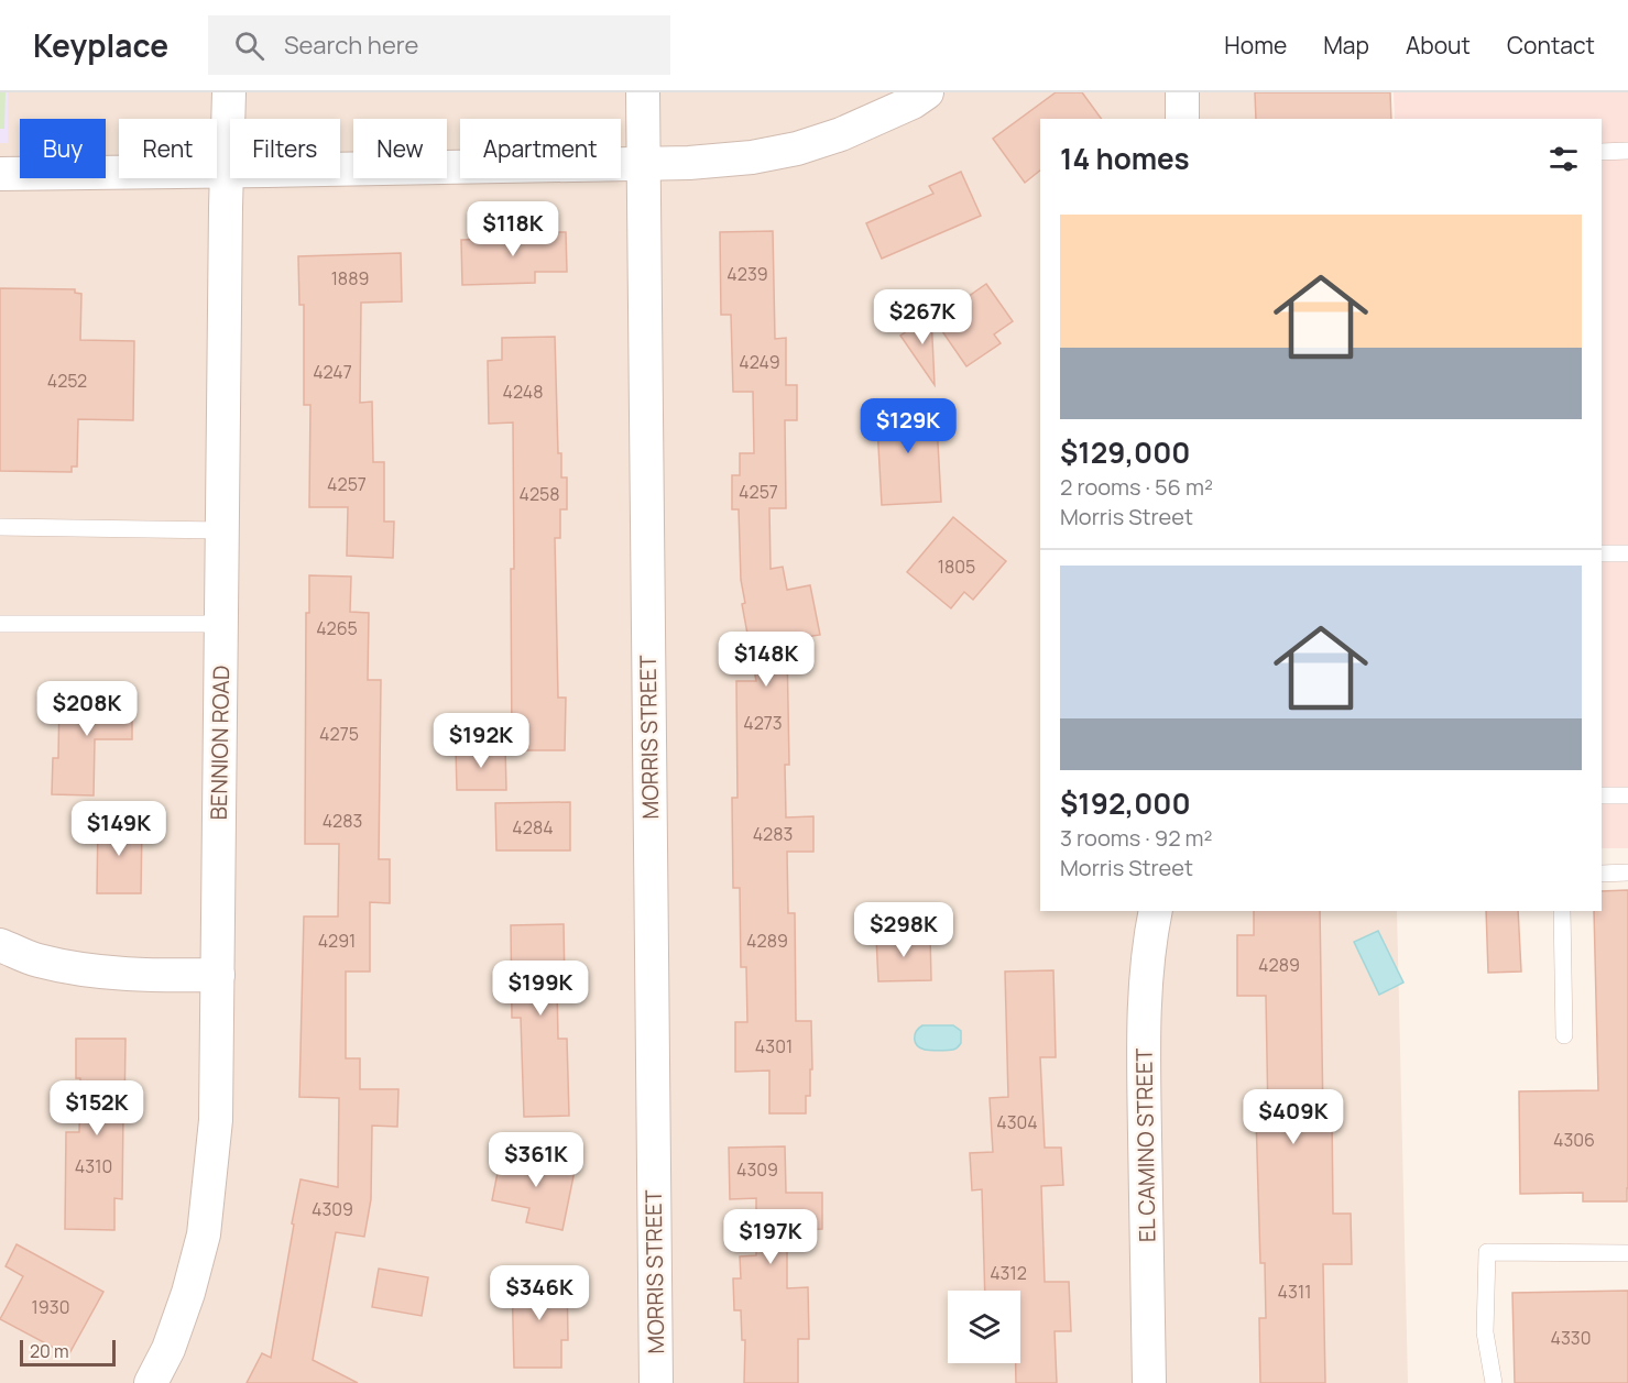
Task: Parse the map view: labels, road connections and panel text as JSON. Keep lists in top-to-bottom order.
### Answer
{
  "streets": {
    "street": ["MORRIS STREET", "BENNION ROAD", "EL CAMINO STREET"]
  },
  "house_numbers": [
    "4239",
    "1889",
    "4249",
    "4247",
    "4252",
    "4248",
    "4257",
    "4257",
    "4258",
    "1805",
    "4265",
    "4273",
    "4275",
    "4283",
    "4284",
    "4283",
    "4291",
    "4289",
    "4289",
    "4301",
    "4304",
    "4306",
    "4310",
    "4309",
    "4309",
    "4312",
    "4311",
    "1930",
    "4330"
  ],
  "scale_bar": "20 m",
  "page": {
    "header": "Keyplace",
    "search": "Search here",
    "nav": [
      "Home",
      "Map",
      "About",
      "Contact"
    ],
    "chip": [
      "Buy",
      "Rent",
      "Filters",
      "New",
      "Apartment"
    ],
    "heading": "14 homes",
    "list": [
      {
        "name": "$129,000",
        "note": "2 rooms · 56 m² · Morris Street"
      },
      {
        "name": "$192,000",
        "note": "3 rooms · 92 m² · Morris Street"
      }
    ],
    "price": [
      "$118K",
      "$267K",
      "$129K",
      "$148K",
      "$208K",
      "$192K",
      "$149K",
      "$298K",
      "$199K",
      "$152K",
      "$409K",
      "$361K",
      "$197K",
      "$346K"
    ],
    "scale": "20 m"
  }
}
